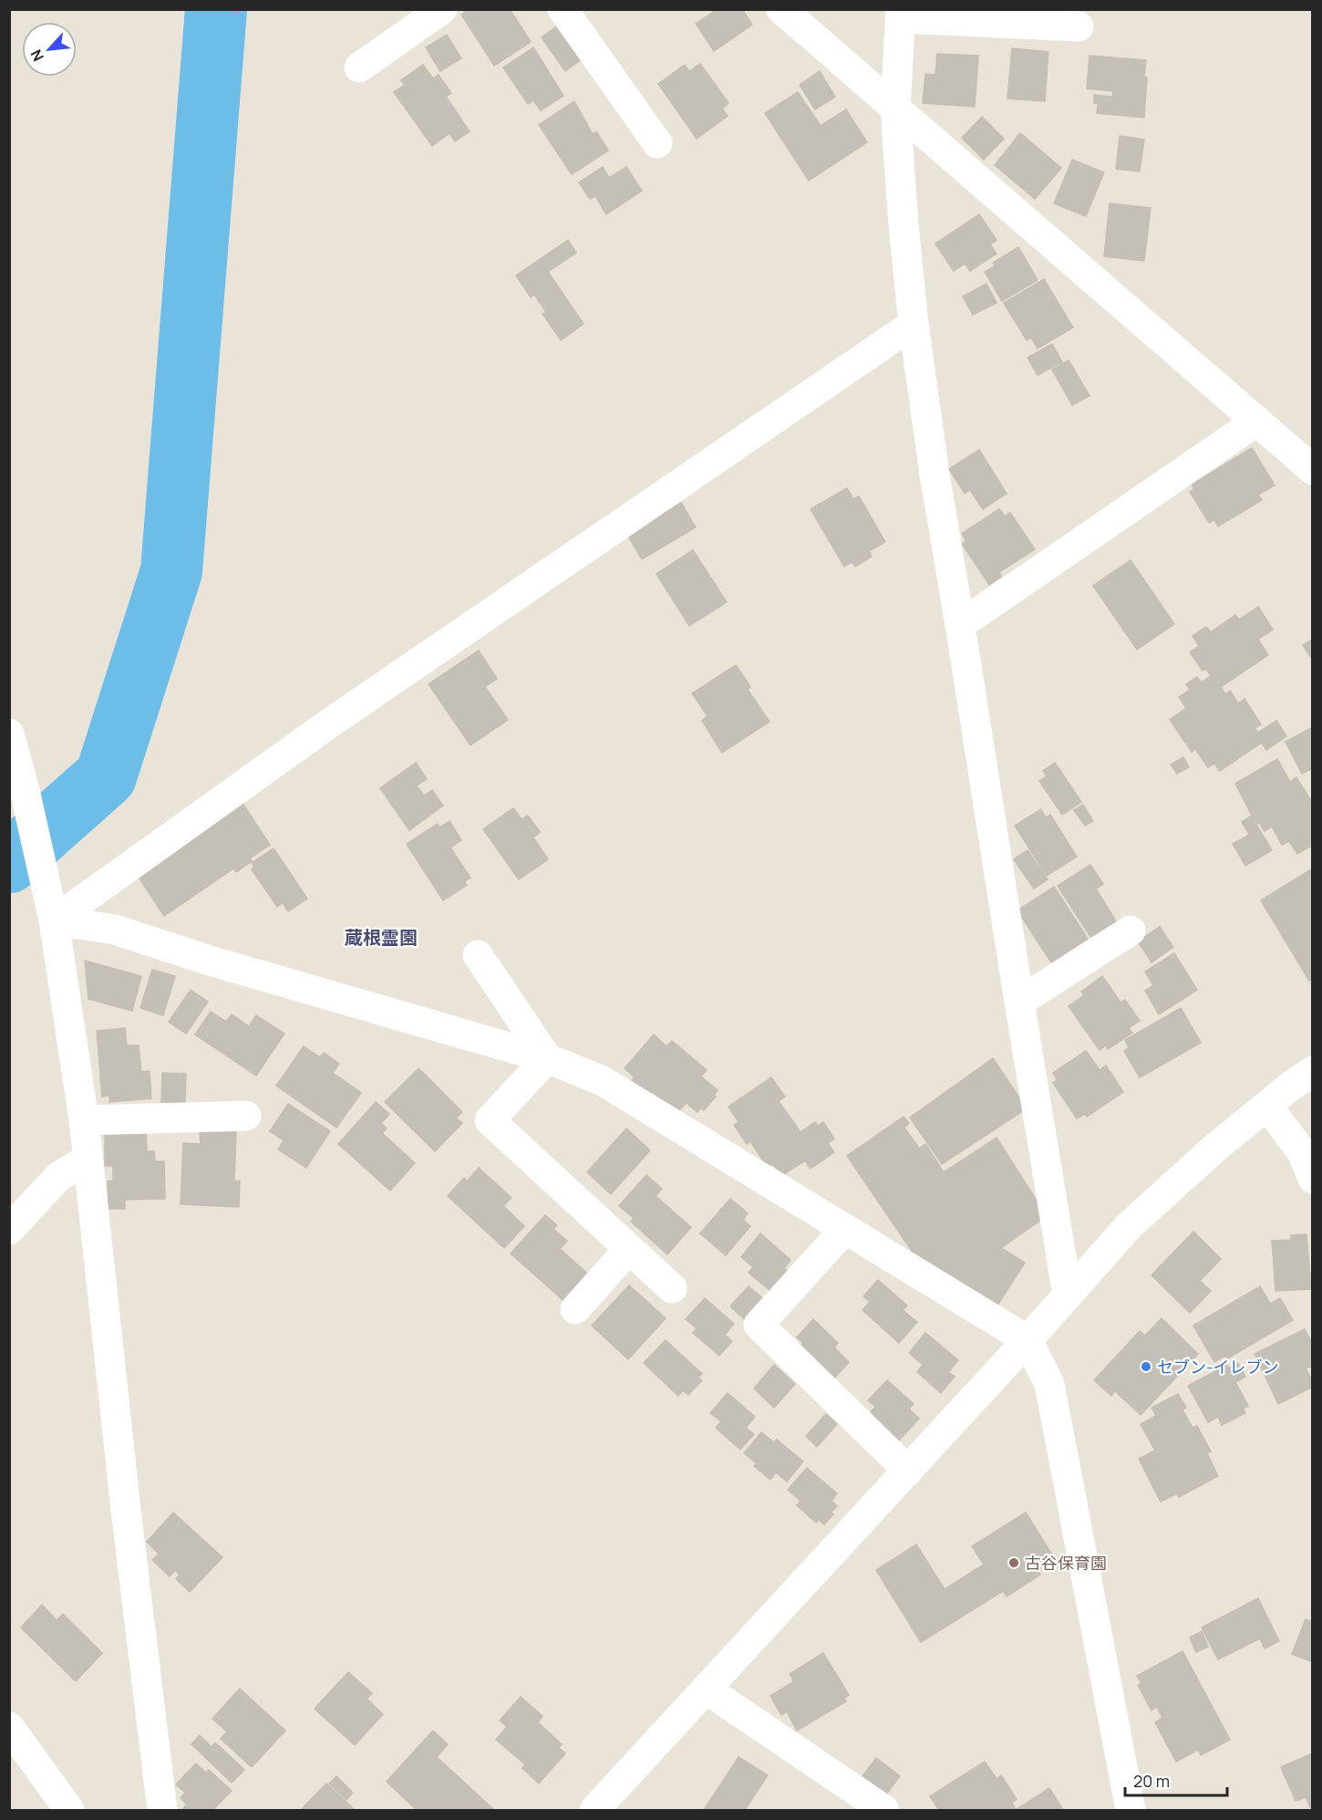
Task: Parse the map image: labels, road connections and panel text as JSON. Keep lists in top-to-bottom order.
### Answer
{
  "districts": ["蔵根霊園"],
  "places": ["セブン-イレブン", "古谷保育園"],
  "scale_bar": "20 m",
  "north": "bottom left"
}
